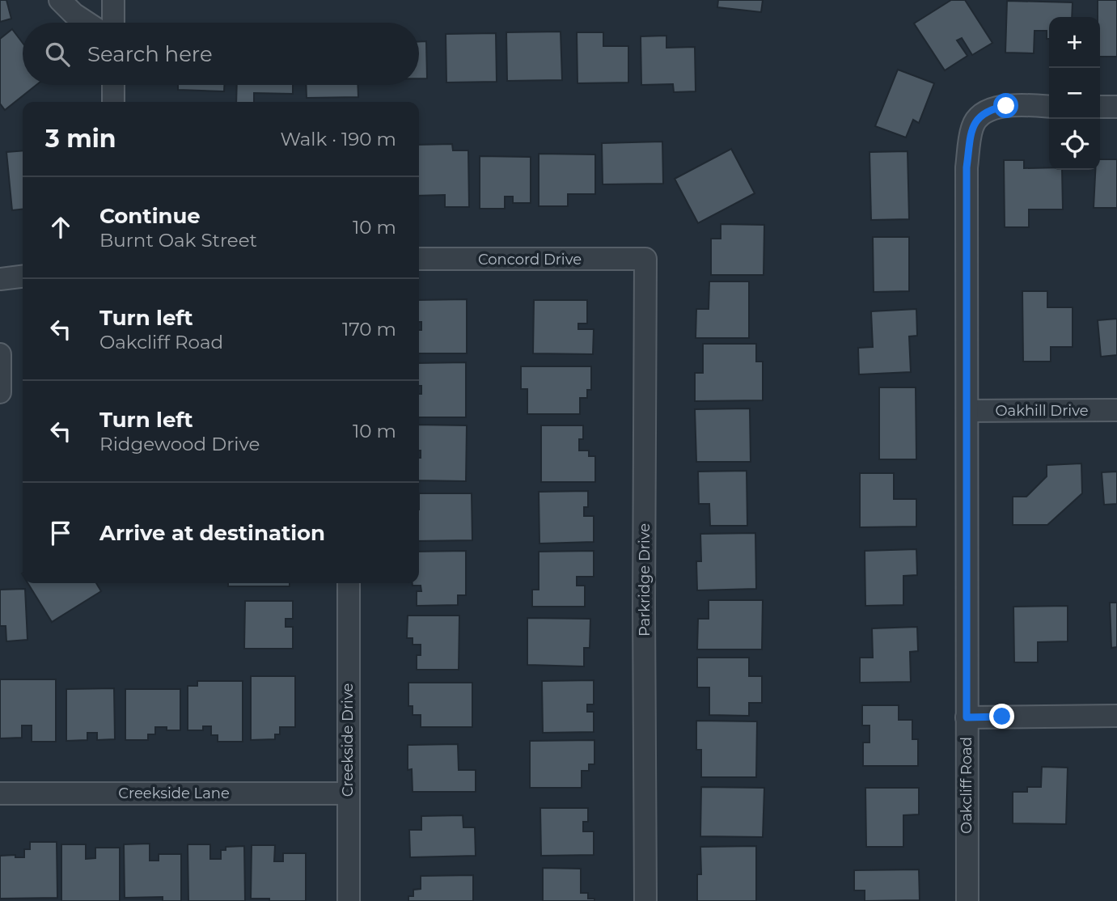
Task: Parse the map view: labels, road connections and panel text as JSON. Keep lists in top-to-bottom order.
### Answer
{
  "streets": {
    "street": [
      "Concord Drive",
      "Oakhill Drive",
      "Parkridge Drive",
      "Creekside Drive",
      "Oakcliff Road",
      "Creekside Lane"
    ]
  },
  "crossings": [
    ["Concord Drive", "Parkridge Drive"],
    ["Oakhill Drive", "Oakcliff Road"],
    ["Creekside Drive", "Creekside Lane"]
  ],
  "page": {
    "map_buttons": ["+", "−"],
    "search": "Search here",
    "heading": ["3 min", "Walk · 190 m"],
    "list": [
      ["Continue", "Burnt Oak Street", "10 m"],
      ["Turn left", "Oakcliff Road", "170 m"],
      ["Turn left", "Ridgewood Drive", "10 m"],
      "Arrive at destination"
    ]
  }
}
